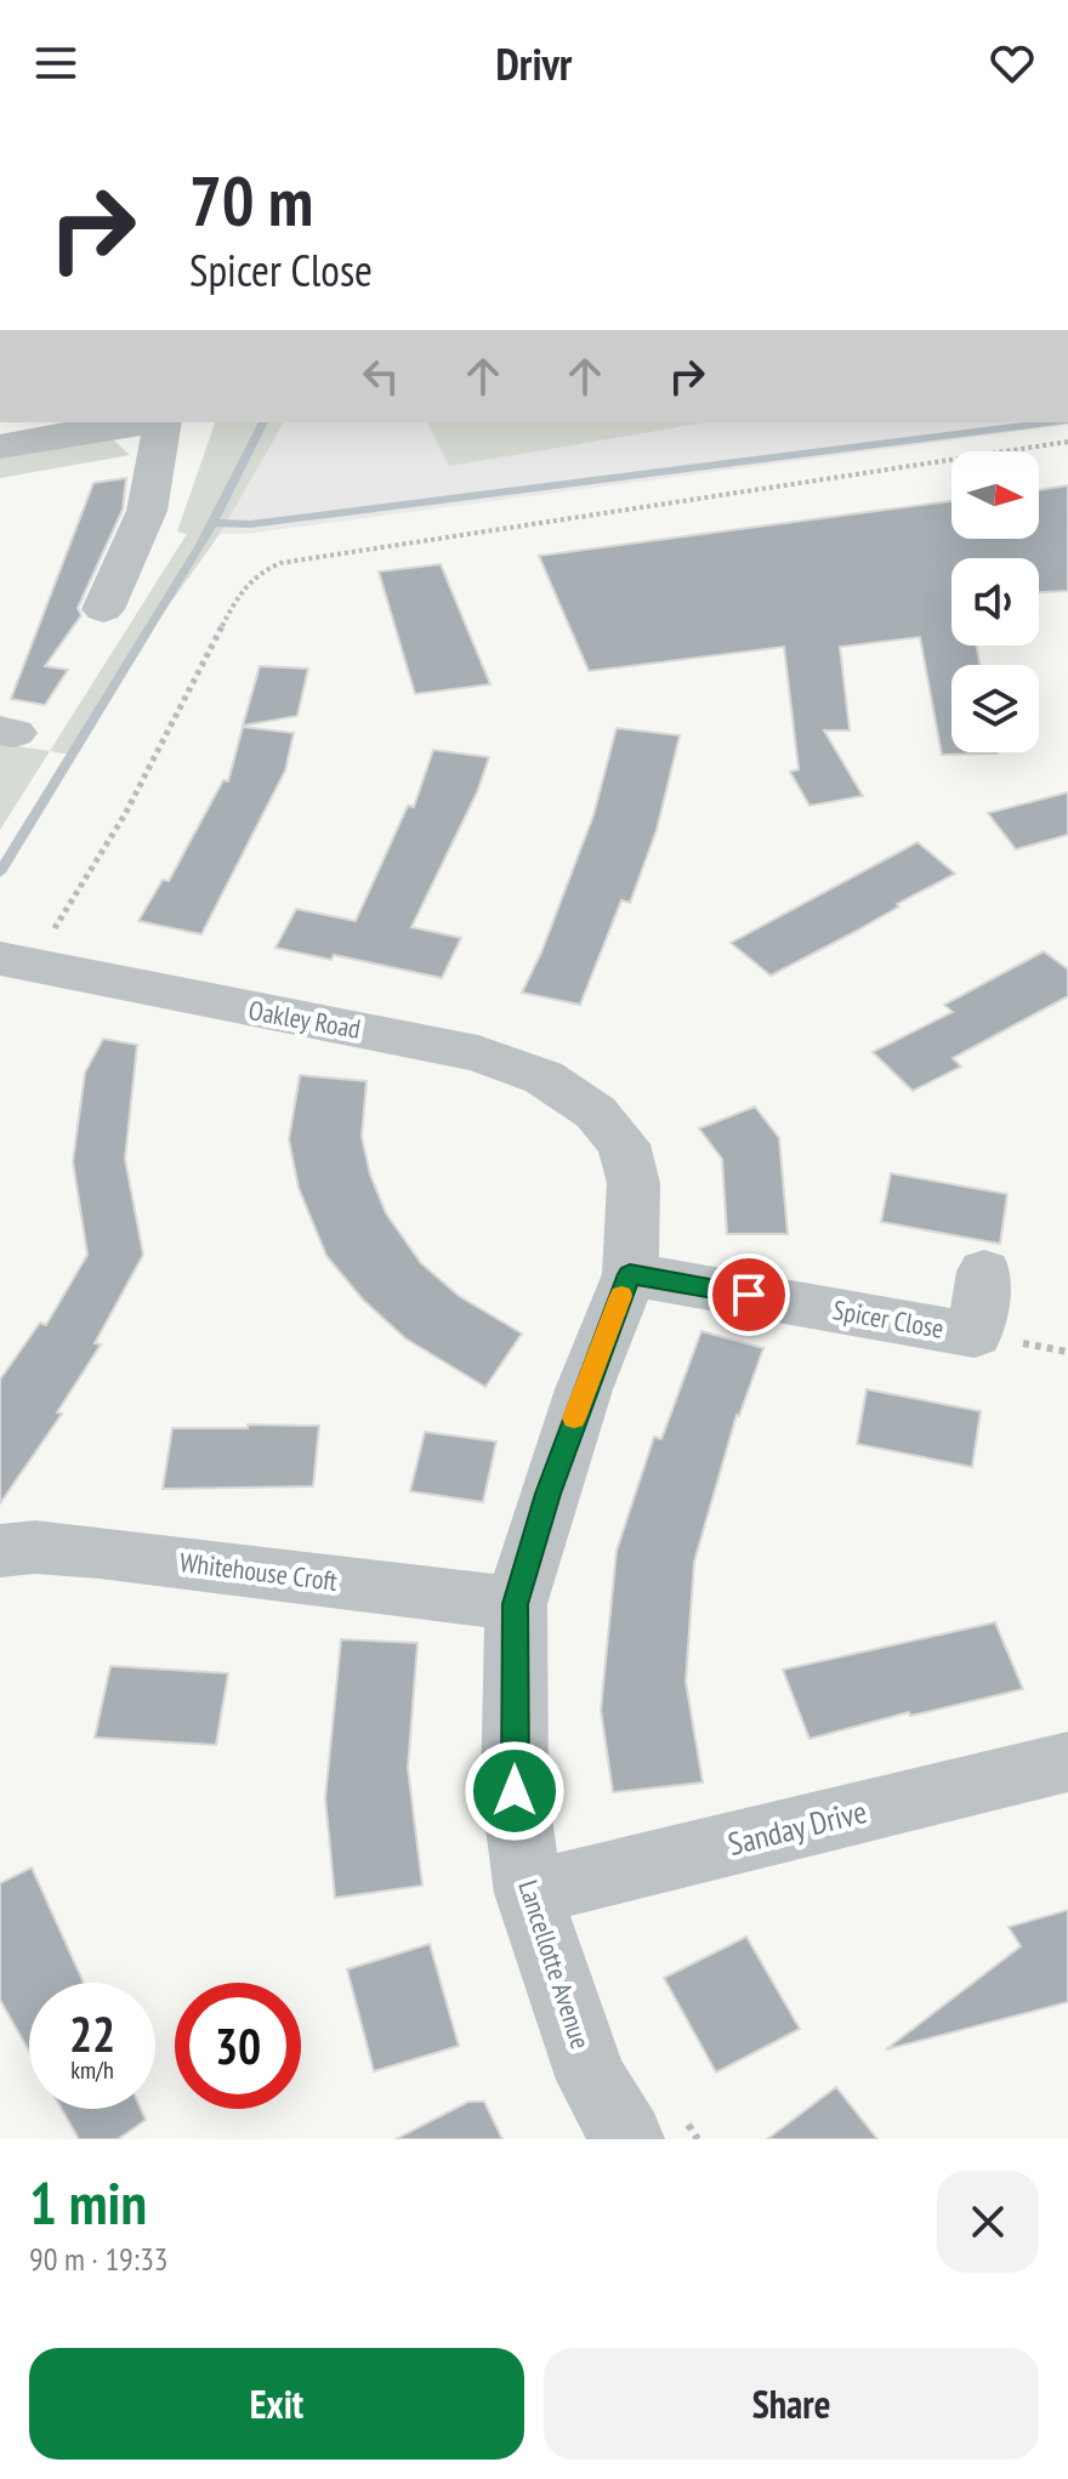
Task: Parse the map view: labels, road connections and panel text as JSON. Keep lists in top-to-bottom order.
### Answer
{
  "streets": {
    "street": [
      "Oakley Road",
      "Spicer Close",
      "Whitehouse Croft",
      "Sanday Drive",
      "Lancellotte Avenue"
    ]
  },
  "crossings": [
    ["Oakley Road", "Lancellotte Avenue"],
    ["Spicer Close", "Lancellotte Avenue"],
    ["Whitehouse Croft", "Lancellotte Avenue"],
    ["Sanday Drive", "Lancellotte Avenue"]
  ],
  "north": "right",
  "page": {
    "header": "Drivr",
    "turn": ["70 m", "Spicer Close"],
    "speed": "22 km/h",
    "limit": "30",
    "heading": ["1 min", "90 m · 19:33"],
    "buttons": ["Exit", "Share"]
  }
}
